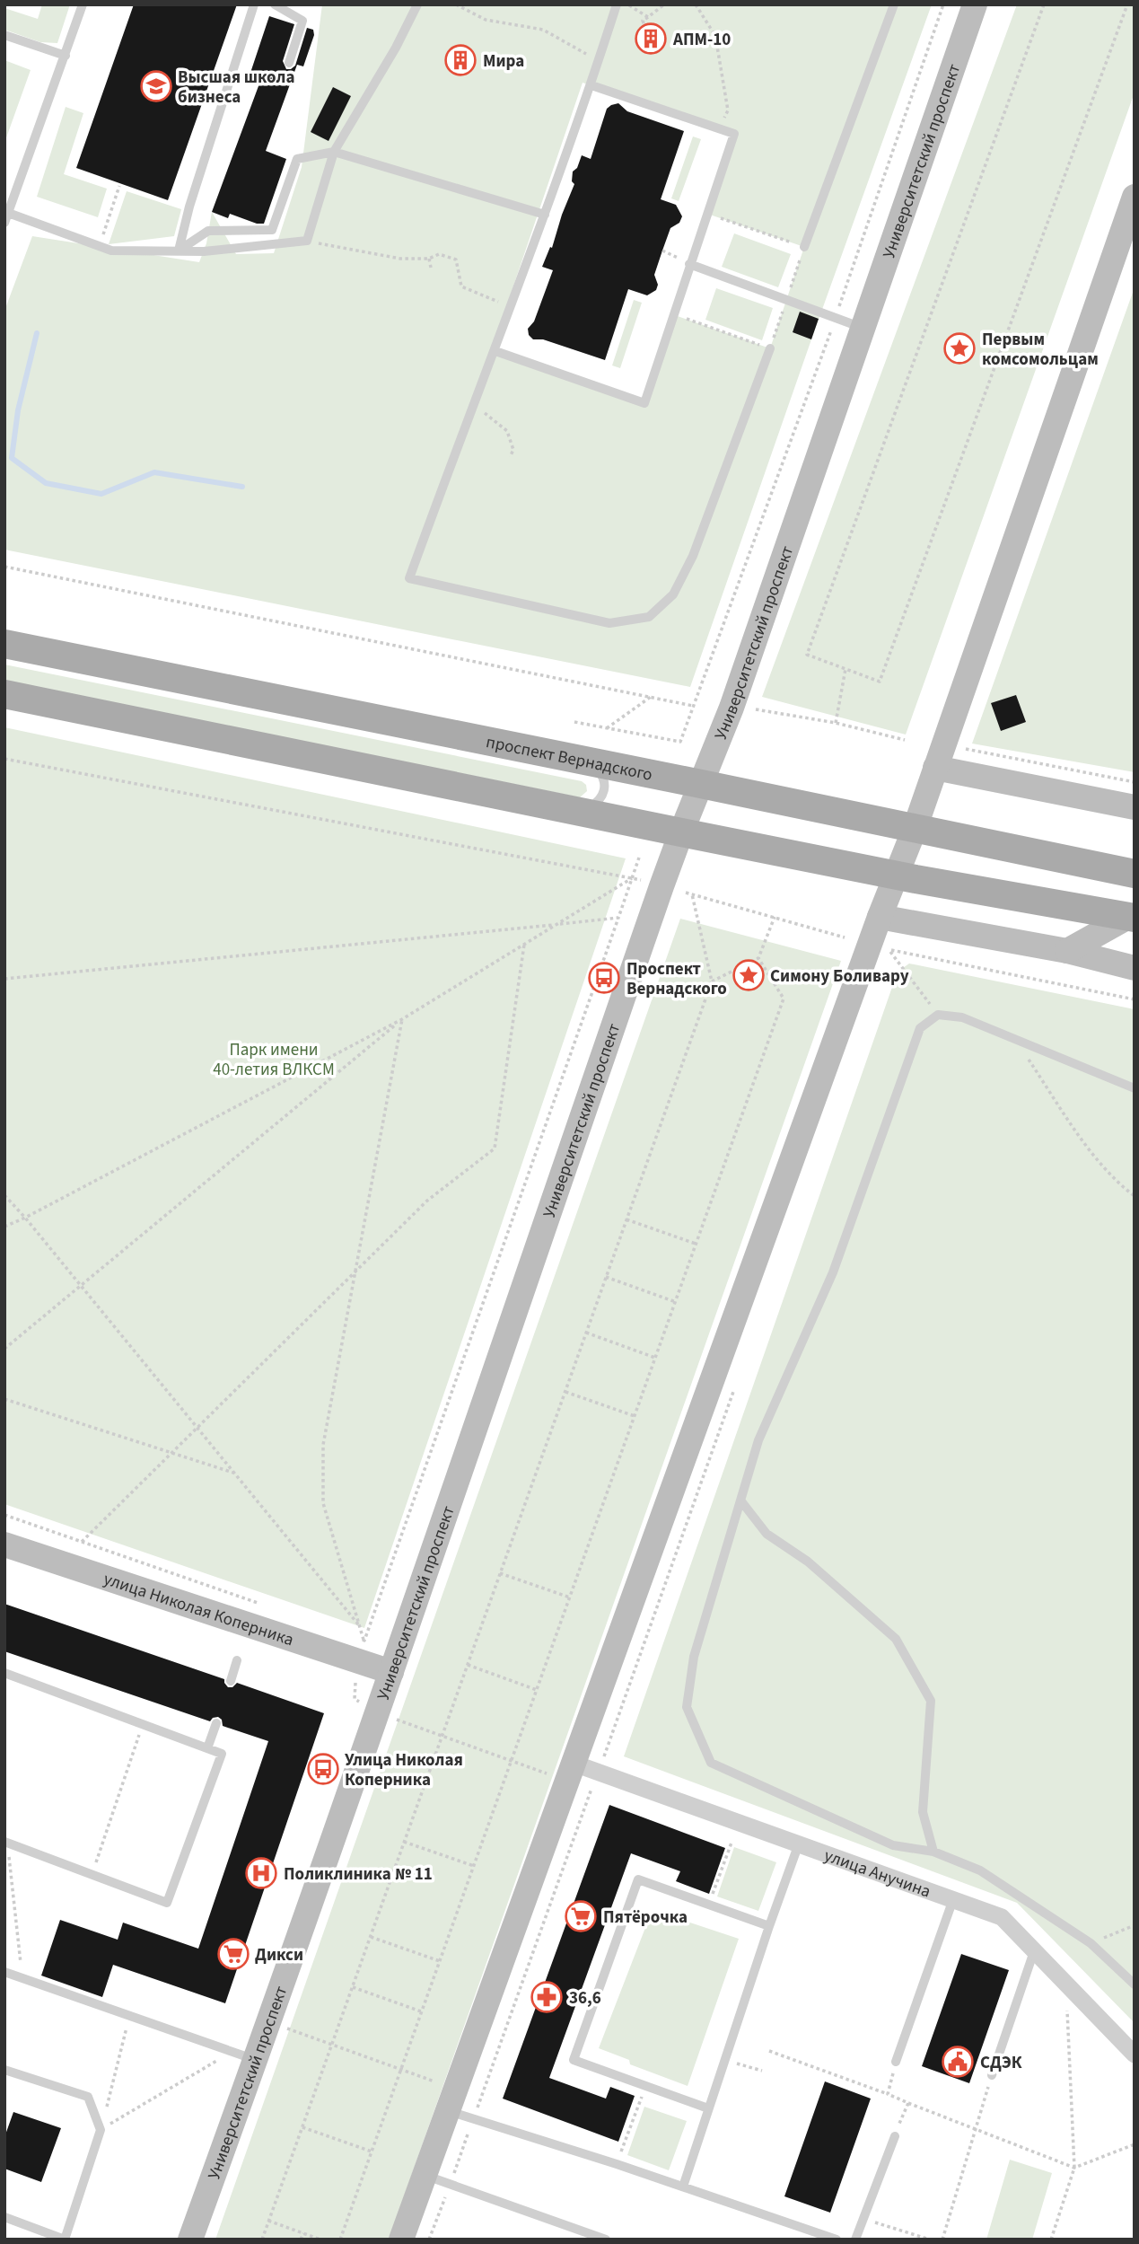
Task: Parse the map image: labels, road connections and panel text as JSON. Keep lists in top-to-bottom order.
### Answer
{
  "streets": {
    "main road": ["Университетский проспект", "проспект Вернадского", "улица Николая Коперника"],
    "street": ["улица Анучина"]
  },
  "crossings": [
    ["Университетский проспект", "проспект Вернадского"],
    ["Университетский проспект", "улица Николая Коперника"]
  ],
  "parks": ["Парк имени 40-летия ВЛКСМ"],
  "places": {
    "building": ["АПМ-10", "Мира"],
    "school or university": ["Высшая школа бизнеса"],
    "place": ["Первым комсомольцам", "Симону Боливару"],
    "bus stop": ["Проспект Вернадского", "Улица Николая Коперника"],
    "hospital": ["Поликлиника № 11"],
    "supermarket": ["Пятёрочка", "Дикси"],
    "pharmacy": ["36,6"],
    "public building": ["СДЭК"]
  }
}
